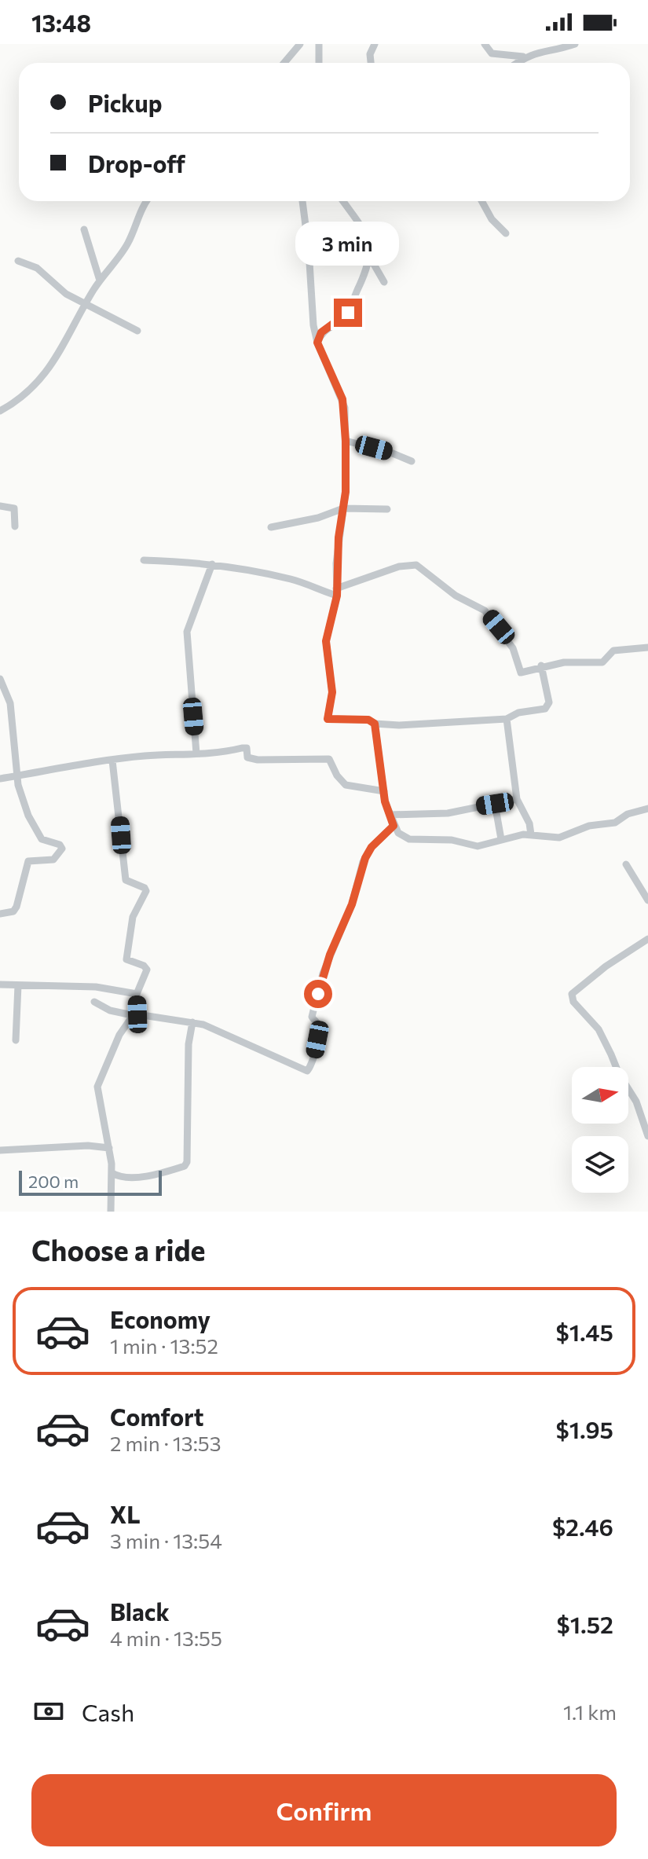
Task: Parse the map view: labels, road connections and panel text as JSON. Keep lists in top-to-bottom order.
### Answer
{
  "scale_bar": "200 m",
  "north": "right",
  "page": {
    "status": "13:48",
    "banner": ["Pickup", "Drop-off"],
    "bubble": "3 min",
    "scale": "200 m",
    "heading": "Choose a ride",
    "list": [
      {
        "name": "Economy",
        "note": "1 min · 13:52",
        "value": "$1.45"
      },
      {
        "name": "Comfort",
        "note": "2 min · 13:53",
        "value": "$1.95"
      },
      {
        "name": "XL",
        "note": "3 min · 13:54",
        "value": "$2.46"
      },
      {
        "name": "Black",
        "note": "4 min · 13:55",
        "value": "$1.52"
      }
    ],
    "pay": ["Cash", "1.1 km"],
    "buttons": "Confirm"
  }
}
